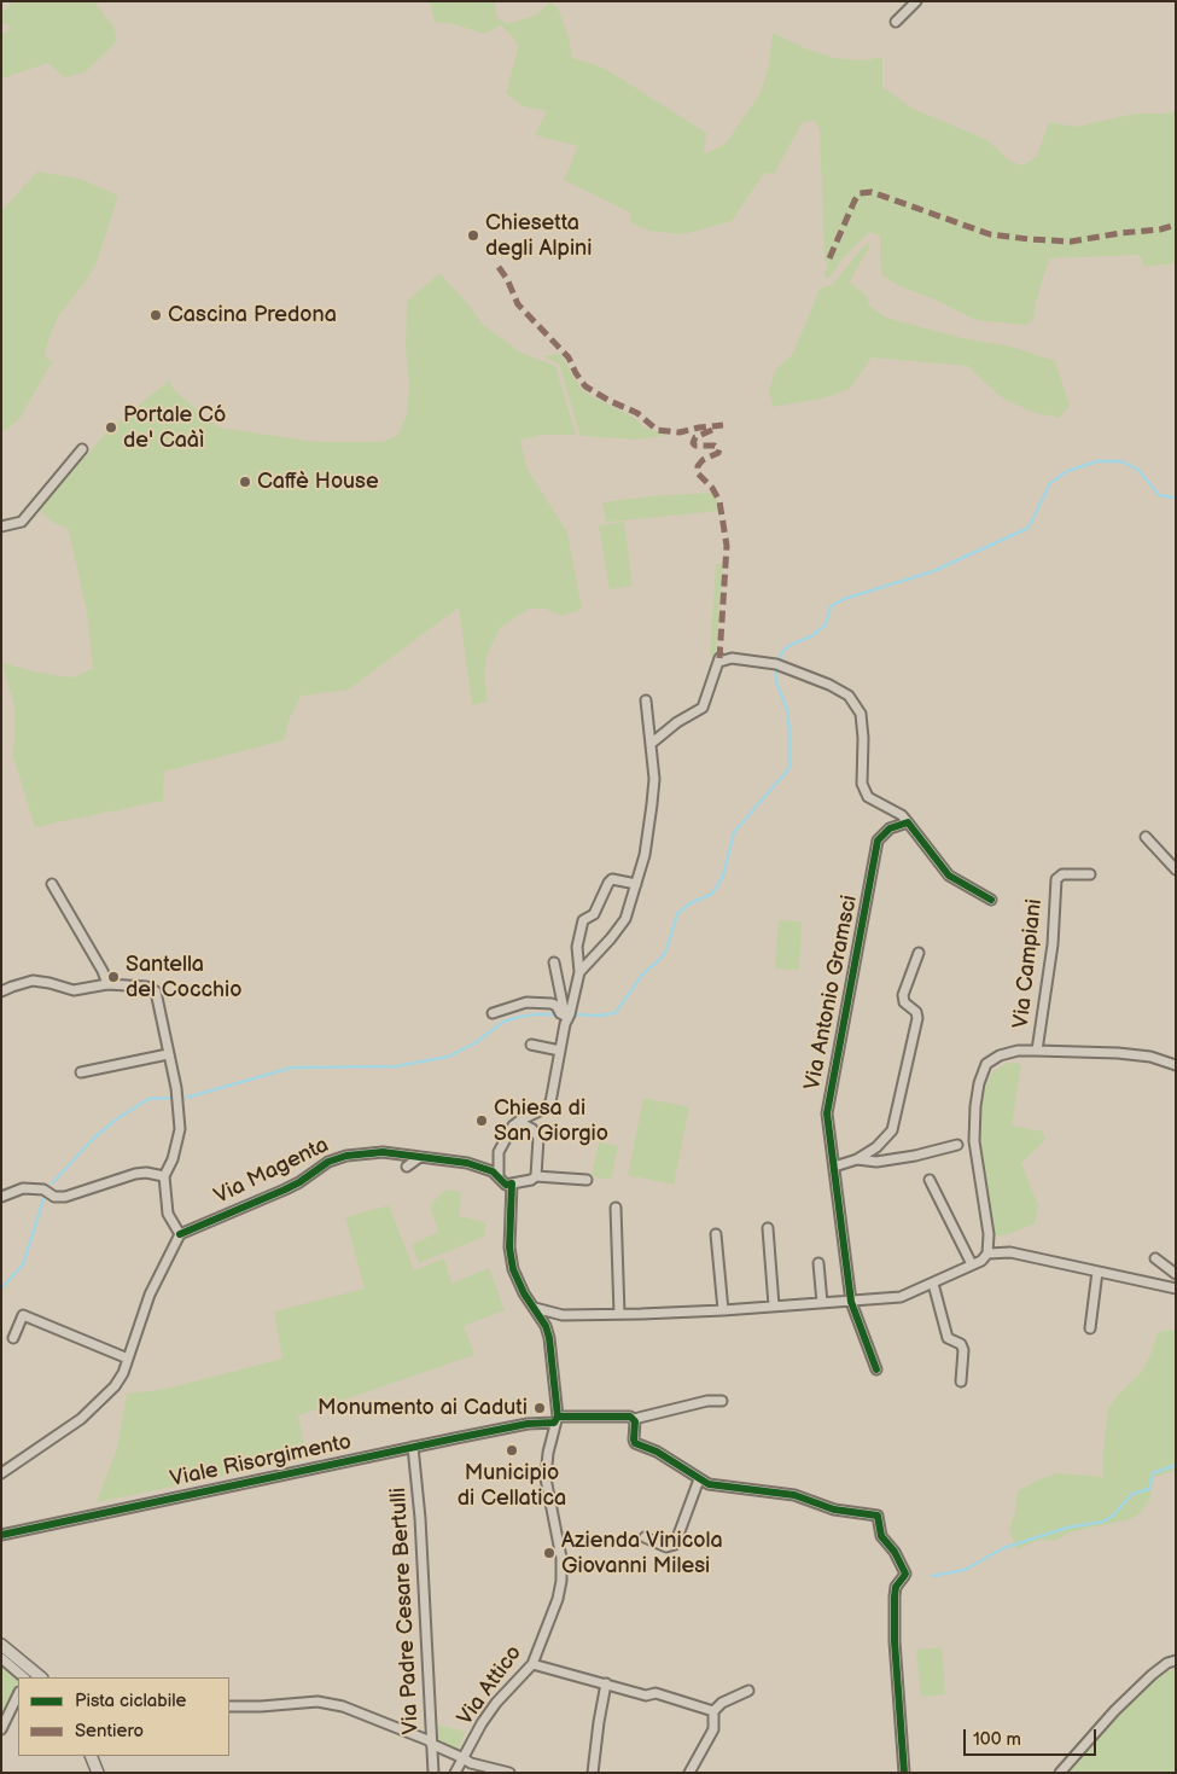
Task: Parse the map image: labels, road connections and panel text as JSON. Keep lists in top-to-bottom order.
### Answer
{
  "streets": {
    "street": [
      "Via Campiani",
      "Via Antonio Gramsci",
      "Via Magenta",
      "Viale Risorgimento",
      "Via Padre Cesare Bertulli",
      "Via Attico"
    ]
  },
  "crossings": [
    ["Viale Risorgimento", "Via Padre Cesare Bertulli"],
    ["Viale Risorgimento", "Via Attico"]
  ],
  "places": [
    "Chiesetta degli Alpini",
    "Cascina Predona",
    "Portale Có de' Caàì",
    "Caffè House",
    "Santella del Cocchio",
    "Chiesa di San Giorgio",
    "Monumento ai Caduti",
    "Municipio di Cellatica",
    "Azienda Vinicola Giovanni Milesi"
  ],
  "legend": ["Pista ciclabile", "Sentiero"],
  "scale_bar": "100 m"
}
